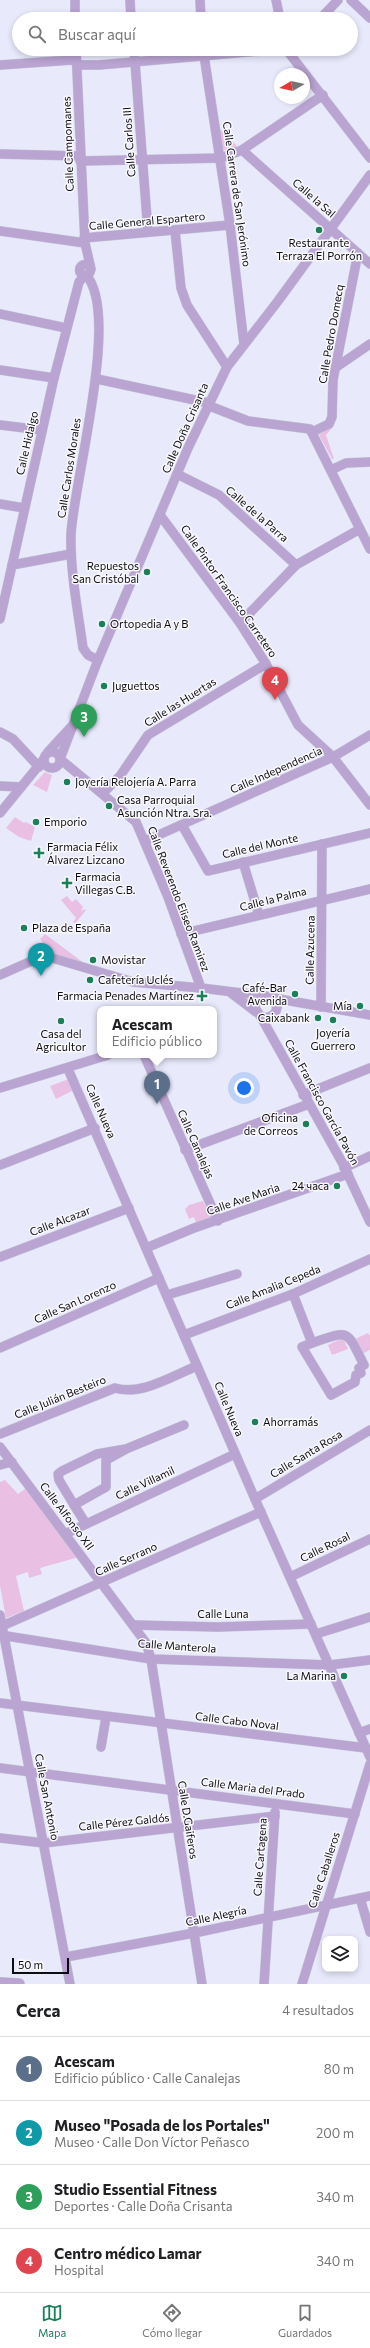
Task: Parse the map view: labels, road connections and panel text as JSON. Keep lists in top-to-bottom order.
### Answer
{
  "streets": {
    "street": [
      "Calle Carlos III",
      "Calle Campomanes",
      "Calle Carrera de San Jerónimo",
      "Calle la Sal",
      "Calle General Espartero",
      "Calle Pedro Domecq",
      "Calle Doña Crisanta",
      "Calle Hidalgo",
      "Calle Carlos Morales",
      "Calle de la Parra",
      "Calle Pintor Francisco Carretero",
      "Calle las Huertas",
      "Calle Independencia",
      "Calle del Monte",
      "Calle Reverendo Eliseo Ramirez",
      "Calle la Palma",
      "Calle Azucena",
      "Calle Francisco García Pavón",
      "Calle Nueva",
      "Calle Canalejas",
      "Calle Ave Maria",
      "Calle Alcazar",
      "Calle Amalia Cepeda",
      "Calle San Lorenzo",
      "Calle Julián Besteiro",
      "Calle Santa Rosa",
      "Calle Villamil",
      "Calle Alfonso XII",
      "Calle Rosal",
      "Calle Serrano",
      "Calle Luna",
      "Calle Manterola",
      "Calle Cabo Noval",
      "Calle Maria del Prado",
      "Calle San Antonio",
      "Calle D.Gaiferos",
      "Calle Pérez Galdós",
      "Calle Cartagena",
      "Calle Caballeros",
      "Calle Alegría"
    ]
  },
  "crossings": [
    ["Calle Carlos III", "Calle General Espartero"],
    ["Calle Campomanes", "Calle General Espartero"],
    ["Calle Campomanes", "Calle Hidalgo"],
    ["Calle Carrera de San Jerónimo", "Calle General Espartero"],
    ["Calle Carrera de San Jerónimo", "Calle Doña Crisanta"],
    ["Calle la Sal", "Calle Pedro Domecq"],
    ["Calle la Sal", "Calle Doña Crisanta"],
    ["Calle General Espartero", "Calle Hidalgo"],
    ["Calle Doña Crisanta", "Calle Carlos Morales"],
    ["Calle Doña Crisanta", "Calle de la Parra"],
    ["Calle Doña Crisanta", "Calle Pintor Francisco Carretero"],
    ["Calle Doña Crisanta", "Calle Reverendo Eliseo Ramirez"],
    ["Calle Hidalgo", "Calle Carlos Morales"],
    ["Calle Pintor Francisco Carretero", "Calle las Huertas"],
    ["Calle Pintor Francisco Carretero", "Calle Independencia"],
    ["Calle las Huertas", "Calle Reverendo Eliseo Ramirez"],
    ["Calle Independencia", "Calle del Monte"],
    ["Calle Independencia", "Calle Reverendo Eliseo Ramirez"],
    ["Calle del Monte", "Calle Azucena"],
    ["Calle Reverendo Eliseo Ramirez", "Calle la Palma"],
    ["Calle la Palma", "Calle Azucena"],
    ["Calle Francisco García Pavón", "Calle Ave Maria"],
    ["Calle Nueva", "Calle Ave Maria"],
    ["Calle Nueva", "Calle Alcazar"],
    ["Calle Nueva", "Calle Amalia Cepeda"],
    ["Calle Nueva", "Calle San Lorenzo"],
    ["Calle Nueva", "Calle Julián Besteiro"],
    ["Calle Nueva", "Calle Santa Rosa"],
    ["Calle Nueva", "Calle Villamil"],
    ["Calle Nueva", "Calle Rosal"],
    ["Calle Nueva", "Calle Serrano"],
    ["Calle Nueva", "Calle Luna"],
    ["Calle Nueva", "Calle Manterola"],
    ["Calle Nueva", "Calle Cabo Noval"],
    ["Calle Canalejas", "Calle Ave Maria"],
    ["Calle Villamil", "Calle Alfonso XII"],
    ["Calle Alfonso XII", "Calle Serrano"],
    ["Calle Alfonso XII", "Calle Luna"],
    ["Calle Alfonso XII", "Calle Manterola"],
    ["Calle Alfonso XII", "Calle D.Gaiferos"],
    ["Calle Serrano", "Calle Manterola"],
    ["Calle Serrano", "Calle San Antonio"],
    ["Calle Manterola", "Calle San Antonio"],
    ["Calle Manterola", "Calle D.Gaiferos"],
    ["Calle Cabo Noval", "Calle San Antonio"],
    ["Calle Cabo Noval", "Calle D.Gaiferos"],
    ["Calle Maria del Prado", "Calle San Antonio"],
    ["Calle Maria del Prado", "Calle D.Gaiferos"],
    ["Calle Maria del Prado", "Calle Cartagena"],
    ["Calle Maria del Prado", "Calle Caballeros"],
    ["Calle San Antonio", "Calle Pérez Galdós"],
    ["Calle San Antonio", "Calle Alegría"],
    ["Calle D.Gaiferos", "Calle Pérez Galdós"],
    ["Calle D.Gaiferos", "Calle Alegría"],
    ["Calle Pérez Galdós", "Calle Cartagena"],
    ["Calle Cartagena", "Calle Alegría"],
    ["Calle Caballeros", "Calle Alegría"]
  ],
  "places": {
    "other": [
      "Restaurante Terraza El Porrón",
      "Repuestos San Cristóbal",
      "Ortopedia A y B",
      "Juguettos",
      "Joyería Relojería A. Parra",
      "Casa Parroquial Asunción Ntra. Sra.",
      "Emporio",
      "Plaza de España",
      "Movistar",
      "Cafetería Uclés",
      "Café-Bar Avenida",
      "Mía",
      "Caixabank",
      "Joyería Guerrero",
      "Casa del Agricultor",
      "Oficina de Correos",
      "24 часа",
      "Ahorramás",
      "La Marina"
    ],
    "health": ["Farmacia Félix Álvarez Lizcano", "Farmacia Villegas C.B.", "Farmacia Penades Martínez"]
  },
  "scale_bar": "50 m",
  "north": "left",
  "page": {
    "search": "Buscar aquí",
    "pins": [
      "4",
      "3",
      "2",
      "1"
    ],
    "popup": ["Acescam", "Edificio público"],
    "scale": "50 m",
    "heading": ["Cerca", "4 resultados"],
    "list": [
      {
        "mark": "1",
        "name": "Acescam",
        "note": "Edificio público · Calle Canalejas",
        "value": "80 m"
      },
      {
        "mark": "2",
        "name": "Museo \"Posada de los Portales\"",
        "note": "Museo · Calle Don Víctor Peñasco",
        "value": "200 m"
      },
      {
        "mark": "3",
        "name": "Studio Essential Fitness",
        "note": "Deportes · Calle Doña Crisanta",
        "value": "340 m"
      },
      {
        "mark": "4",
        "name": "Centro médico Lamar",
        "note": "Hospital",
        "value": "340 m"
      }
    ],
    "nav": ["Mapa", "Cómo llegar", "Guardados"]
  }
}
